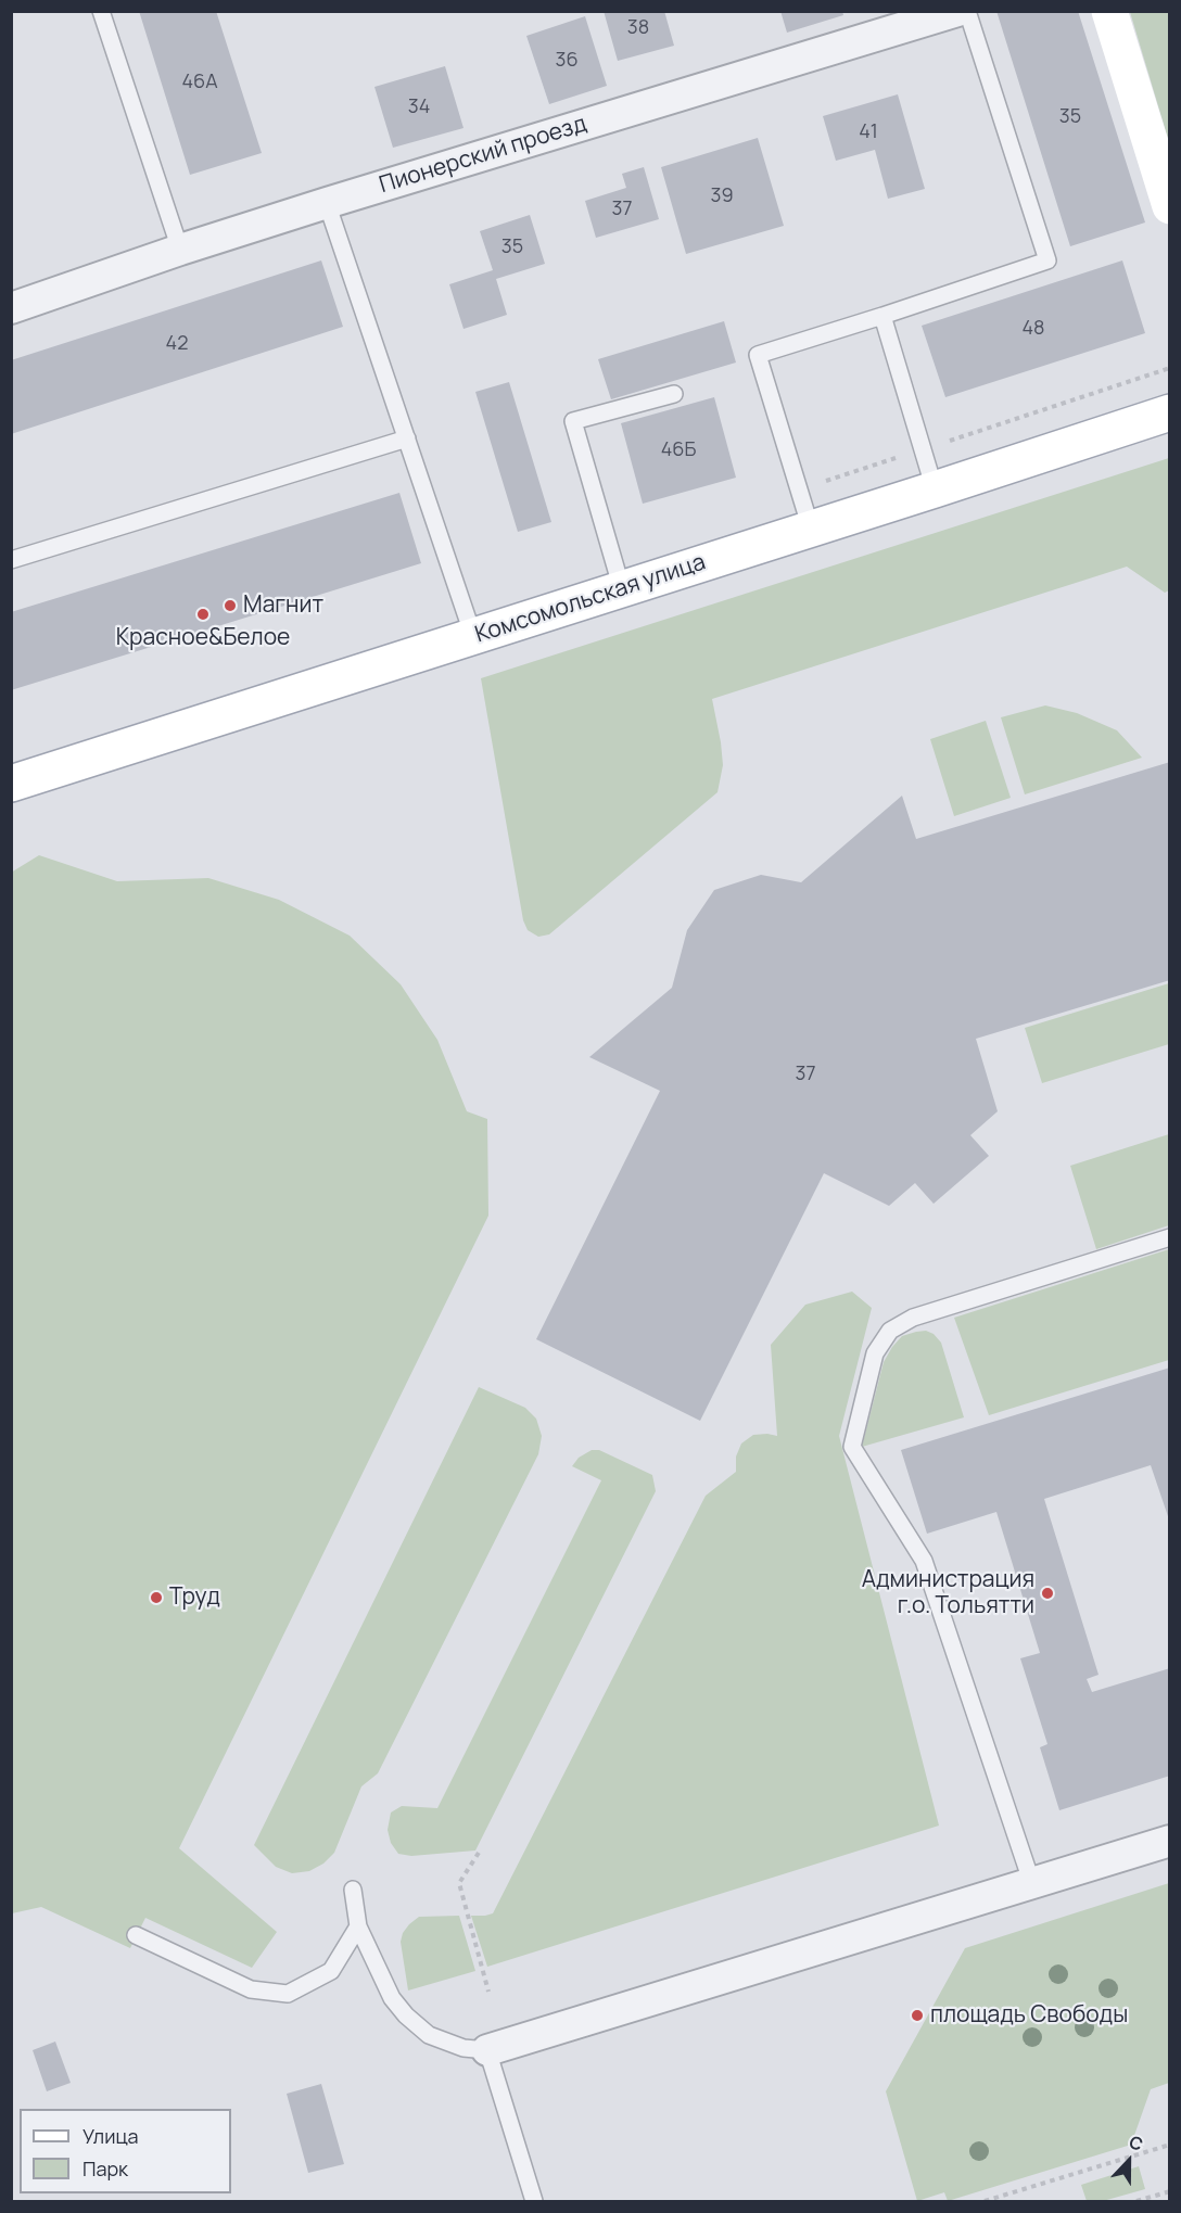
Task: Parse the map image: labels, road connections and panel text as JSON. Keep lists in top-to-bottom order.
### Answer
{
  "streets": {
    "main road": ["Комсомольская улица"],
    "street": ["Пионерский проезд"]
  },
  "places": [
    "Магнит",
    "Красное&Белое",
    "Администрация г.о. Тольятти",
    "Труд",
    "площадь Свободы"
  ],
  "house_numbers": [
    "38",
    "36",
    "46А",
    "34",
    "35",
    "41",
    "39",
    "37",
    "35",
    "48",
    "42",
    "46Б",
    "37"
  ],
  "legend": ["Улица", "Парк"],
  "north": "top"
}
